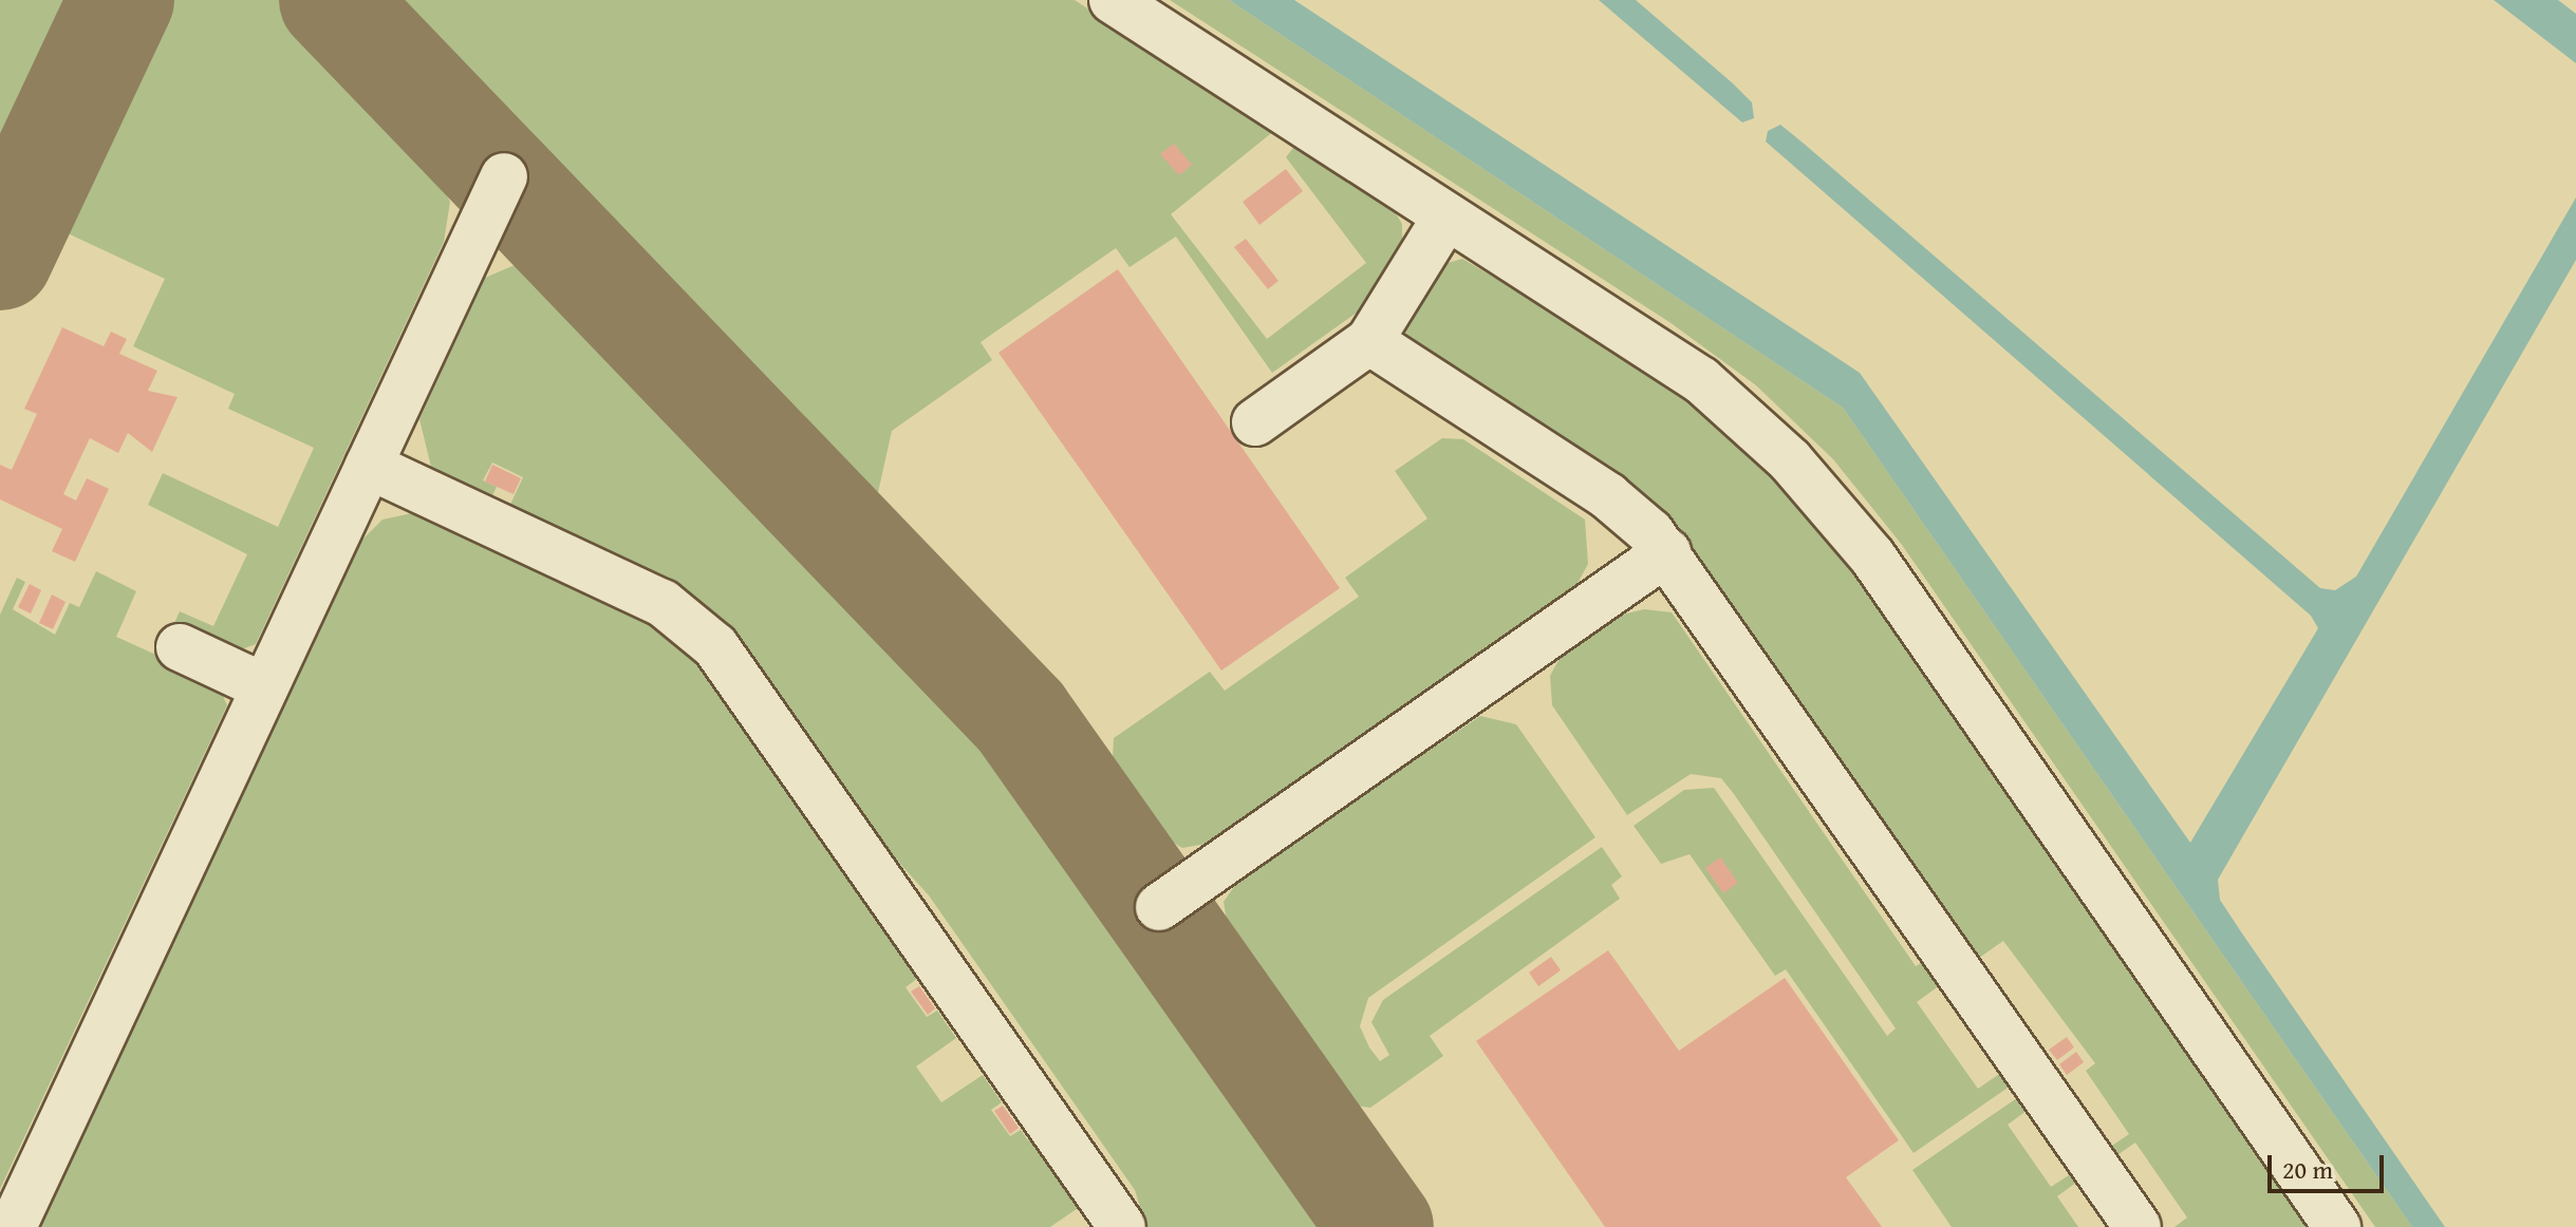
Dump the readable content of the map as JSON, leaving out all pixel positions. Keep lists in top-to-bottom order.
{
  "scale_bar": "20 m"
}
